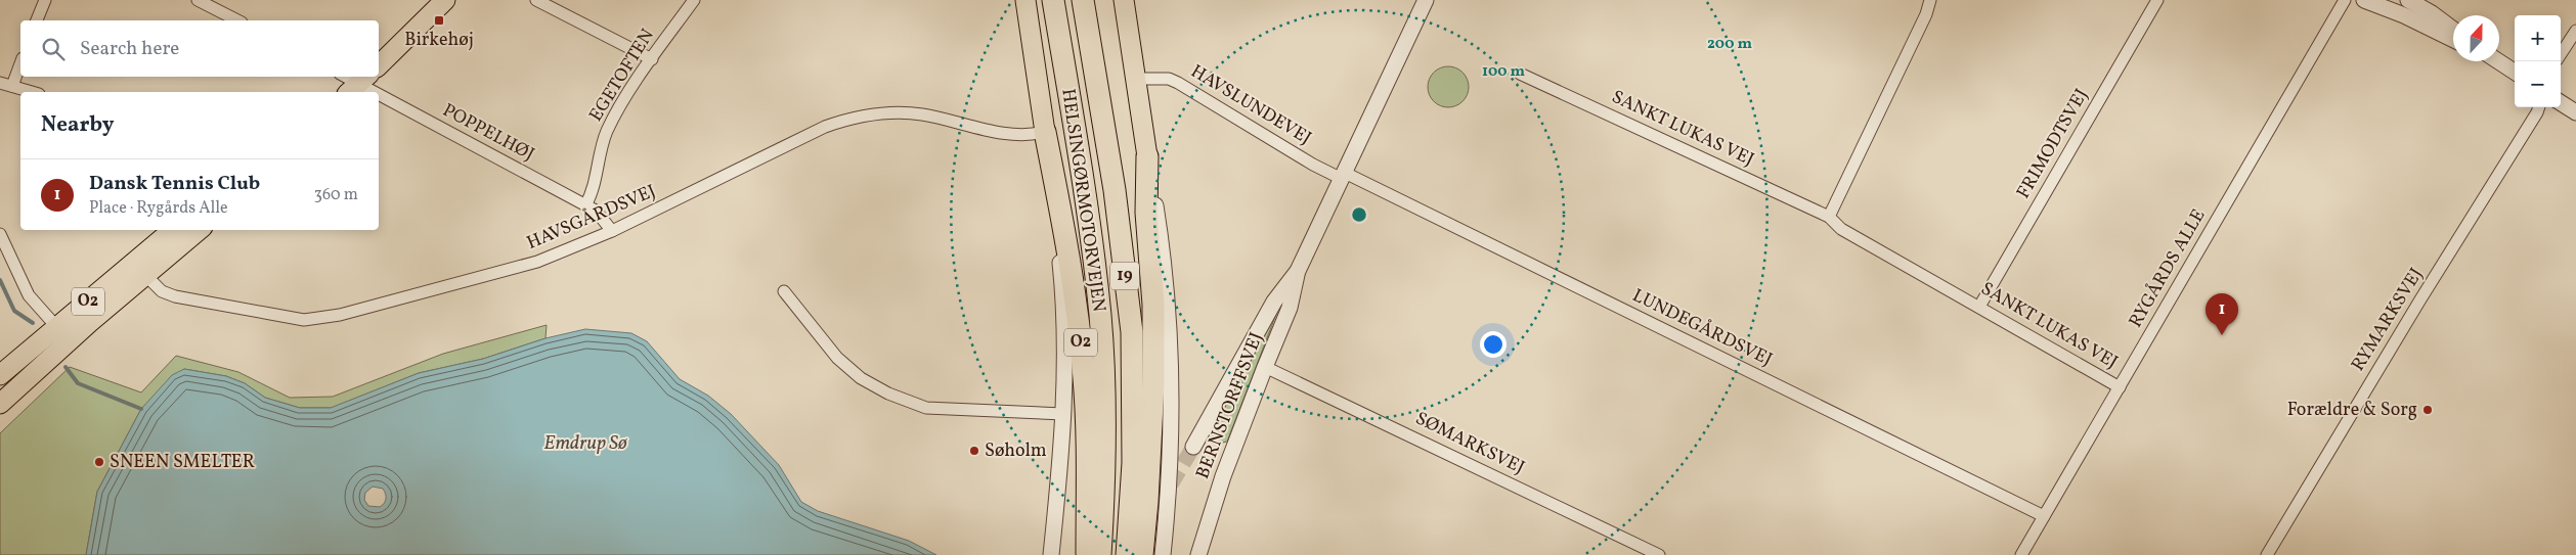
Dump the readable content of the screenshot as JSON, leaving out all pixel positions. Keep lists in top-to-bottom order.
{
  "streets": {
    "highway": ["HELSINGØRMOTORVEJEN", "19", "O2"],
    "street": [
      "EGETOFTEN",
      "HAVSLUNDEVEJ",
      "SANKT LUKAS VEJ",
      "POPPELHØJ",
      "FRIMODTSVEJ",
      "HAVSGÅRDSVEJ",
      "RYGÅRDS ALLE",
      "RYMARKSVEJ",
      "LUNDEGÅRDSVEJ",
      "BERNSTORFFSVEJ",
      "SØMARKSVEJ"
    ]
  },
  "crossings": [
    ["EGETOFTEN", "POPPELHØJ"],
    ["HAVSLUNDEVEJ", "LUNDEGÅRDSVEJ"],
    ["HAVSLUNDEVEJ", "BERNSTORFFSVEJ"],
    ["SANKT LUKAS VEJ", "FRIMODTSVEJ"],
    ["SANKT LUKAS VEJ", "RYGÅRDS ALLE"],
    ["POPPELHØJ", "HAVSGÅRDSVEJ"],
    ["HAVSGÅRDSVEJ", "O2"],
    ["RYGÅRDS ALLE", "LUNDEGÅRDSVEJ"],
    ["LUNDEGÅRDSVEJ", "BERNSTORFFSVEJ"],
    ["BERNSTORFFSVEJ", "SØMARKSVEJ"]
  ],
  "water": ["Emdrup Sø"],
  "places": {
    "transit": ["Birkehøj"],
    "other": ["Forældre & Sorg", "Søholm", "SNEEN SMELTER"]
  },
  "north": "top",
  "page": {
    "map_buttons": ["+", "−"],
    "search": "Search here",
    "heading": "Nearby",
    "list": [
      {
        "mark": "1",
        "name": "Dansk Tennis Club",
        "note": "Place · Rygårds Alle",
        "value": "360 m"
      }
    ],
    "pins": "1"
  },
  "rings": ["200 m", "100 m"]
}
